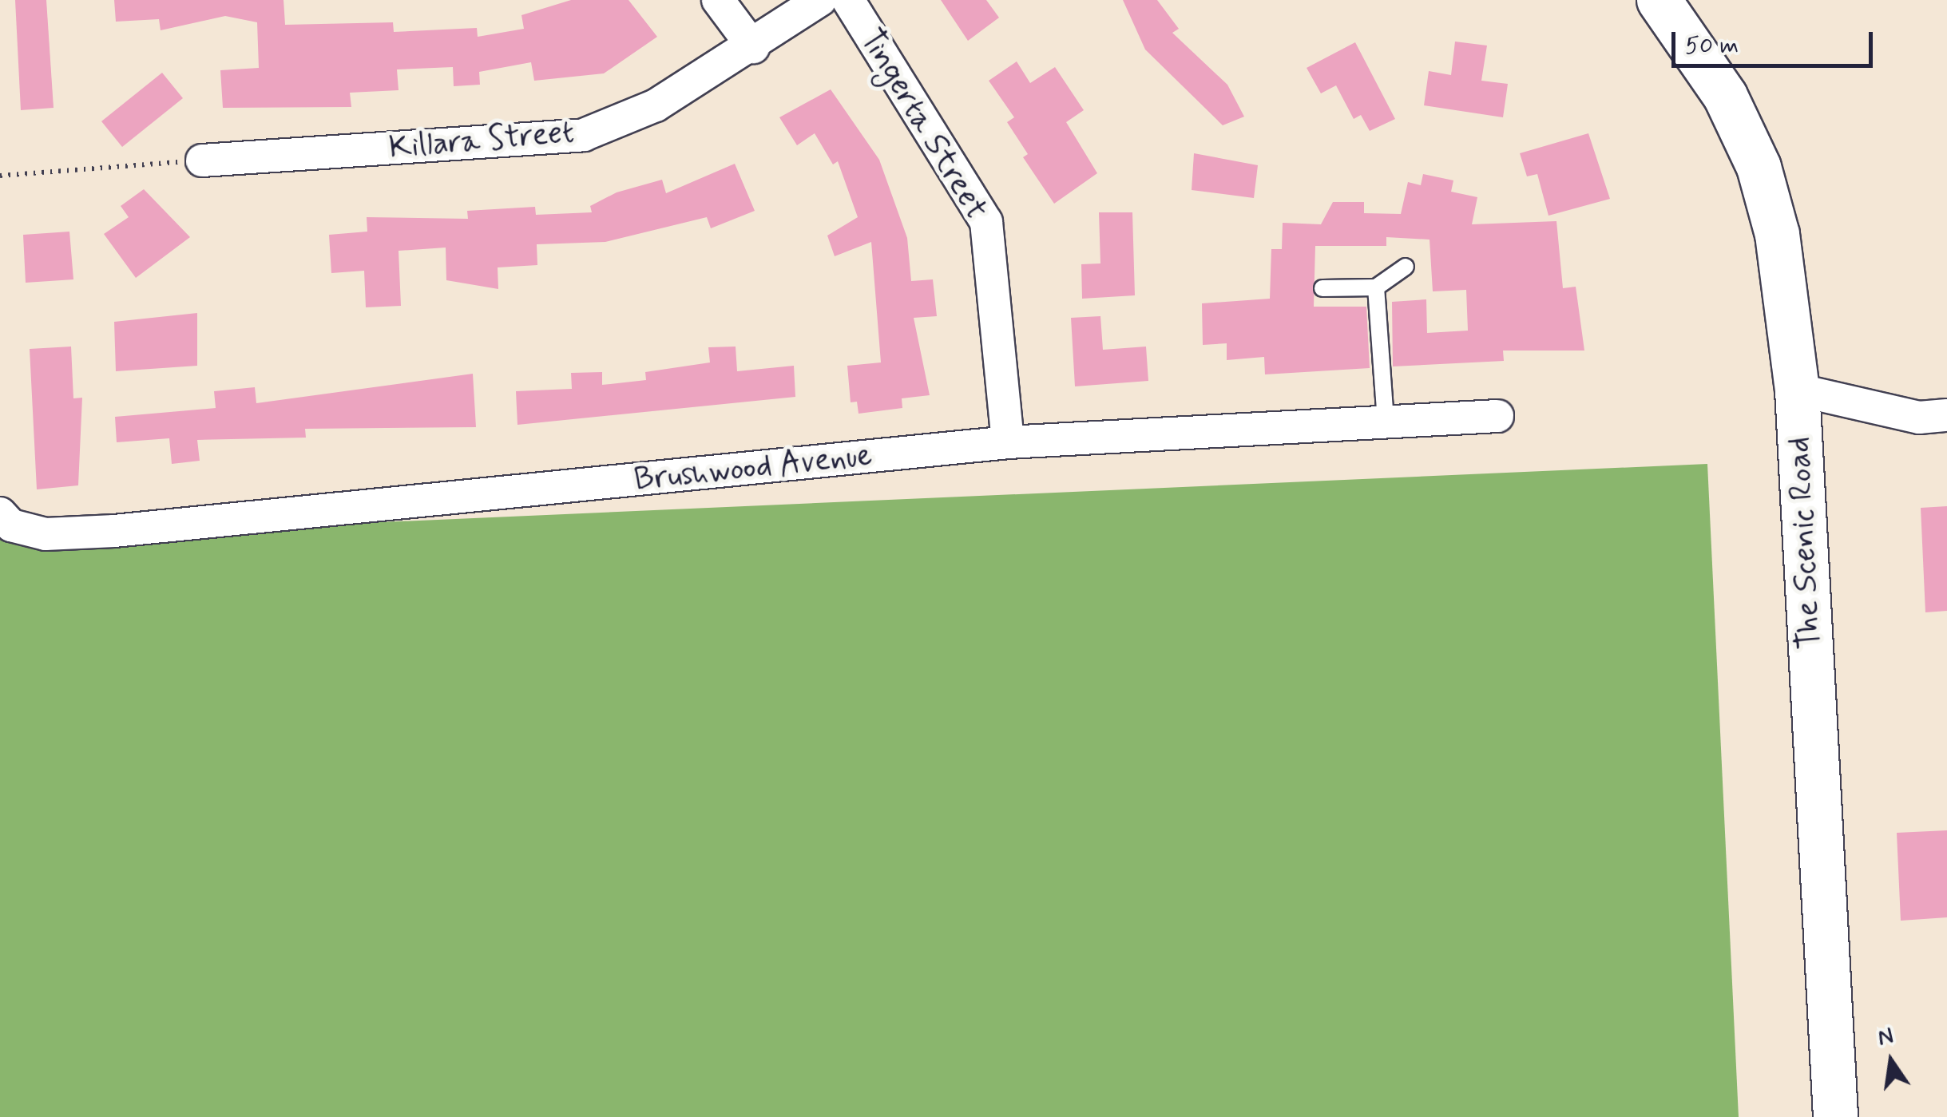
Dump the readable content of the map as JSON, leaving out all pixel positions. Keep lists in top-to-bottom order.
{
  "streets": {
    "main road": ["The Scenic Road"],
    "street": ["Tingerta Street", "Killara Street", "Brushwood Avenue"]
  },
  "crossings": [
    ["Tingerta Street", "Brushwood Avenue"]
  ],
  "scale_bar": "50 m",
  "north": "top"
}
